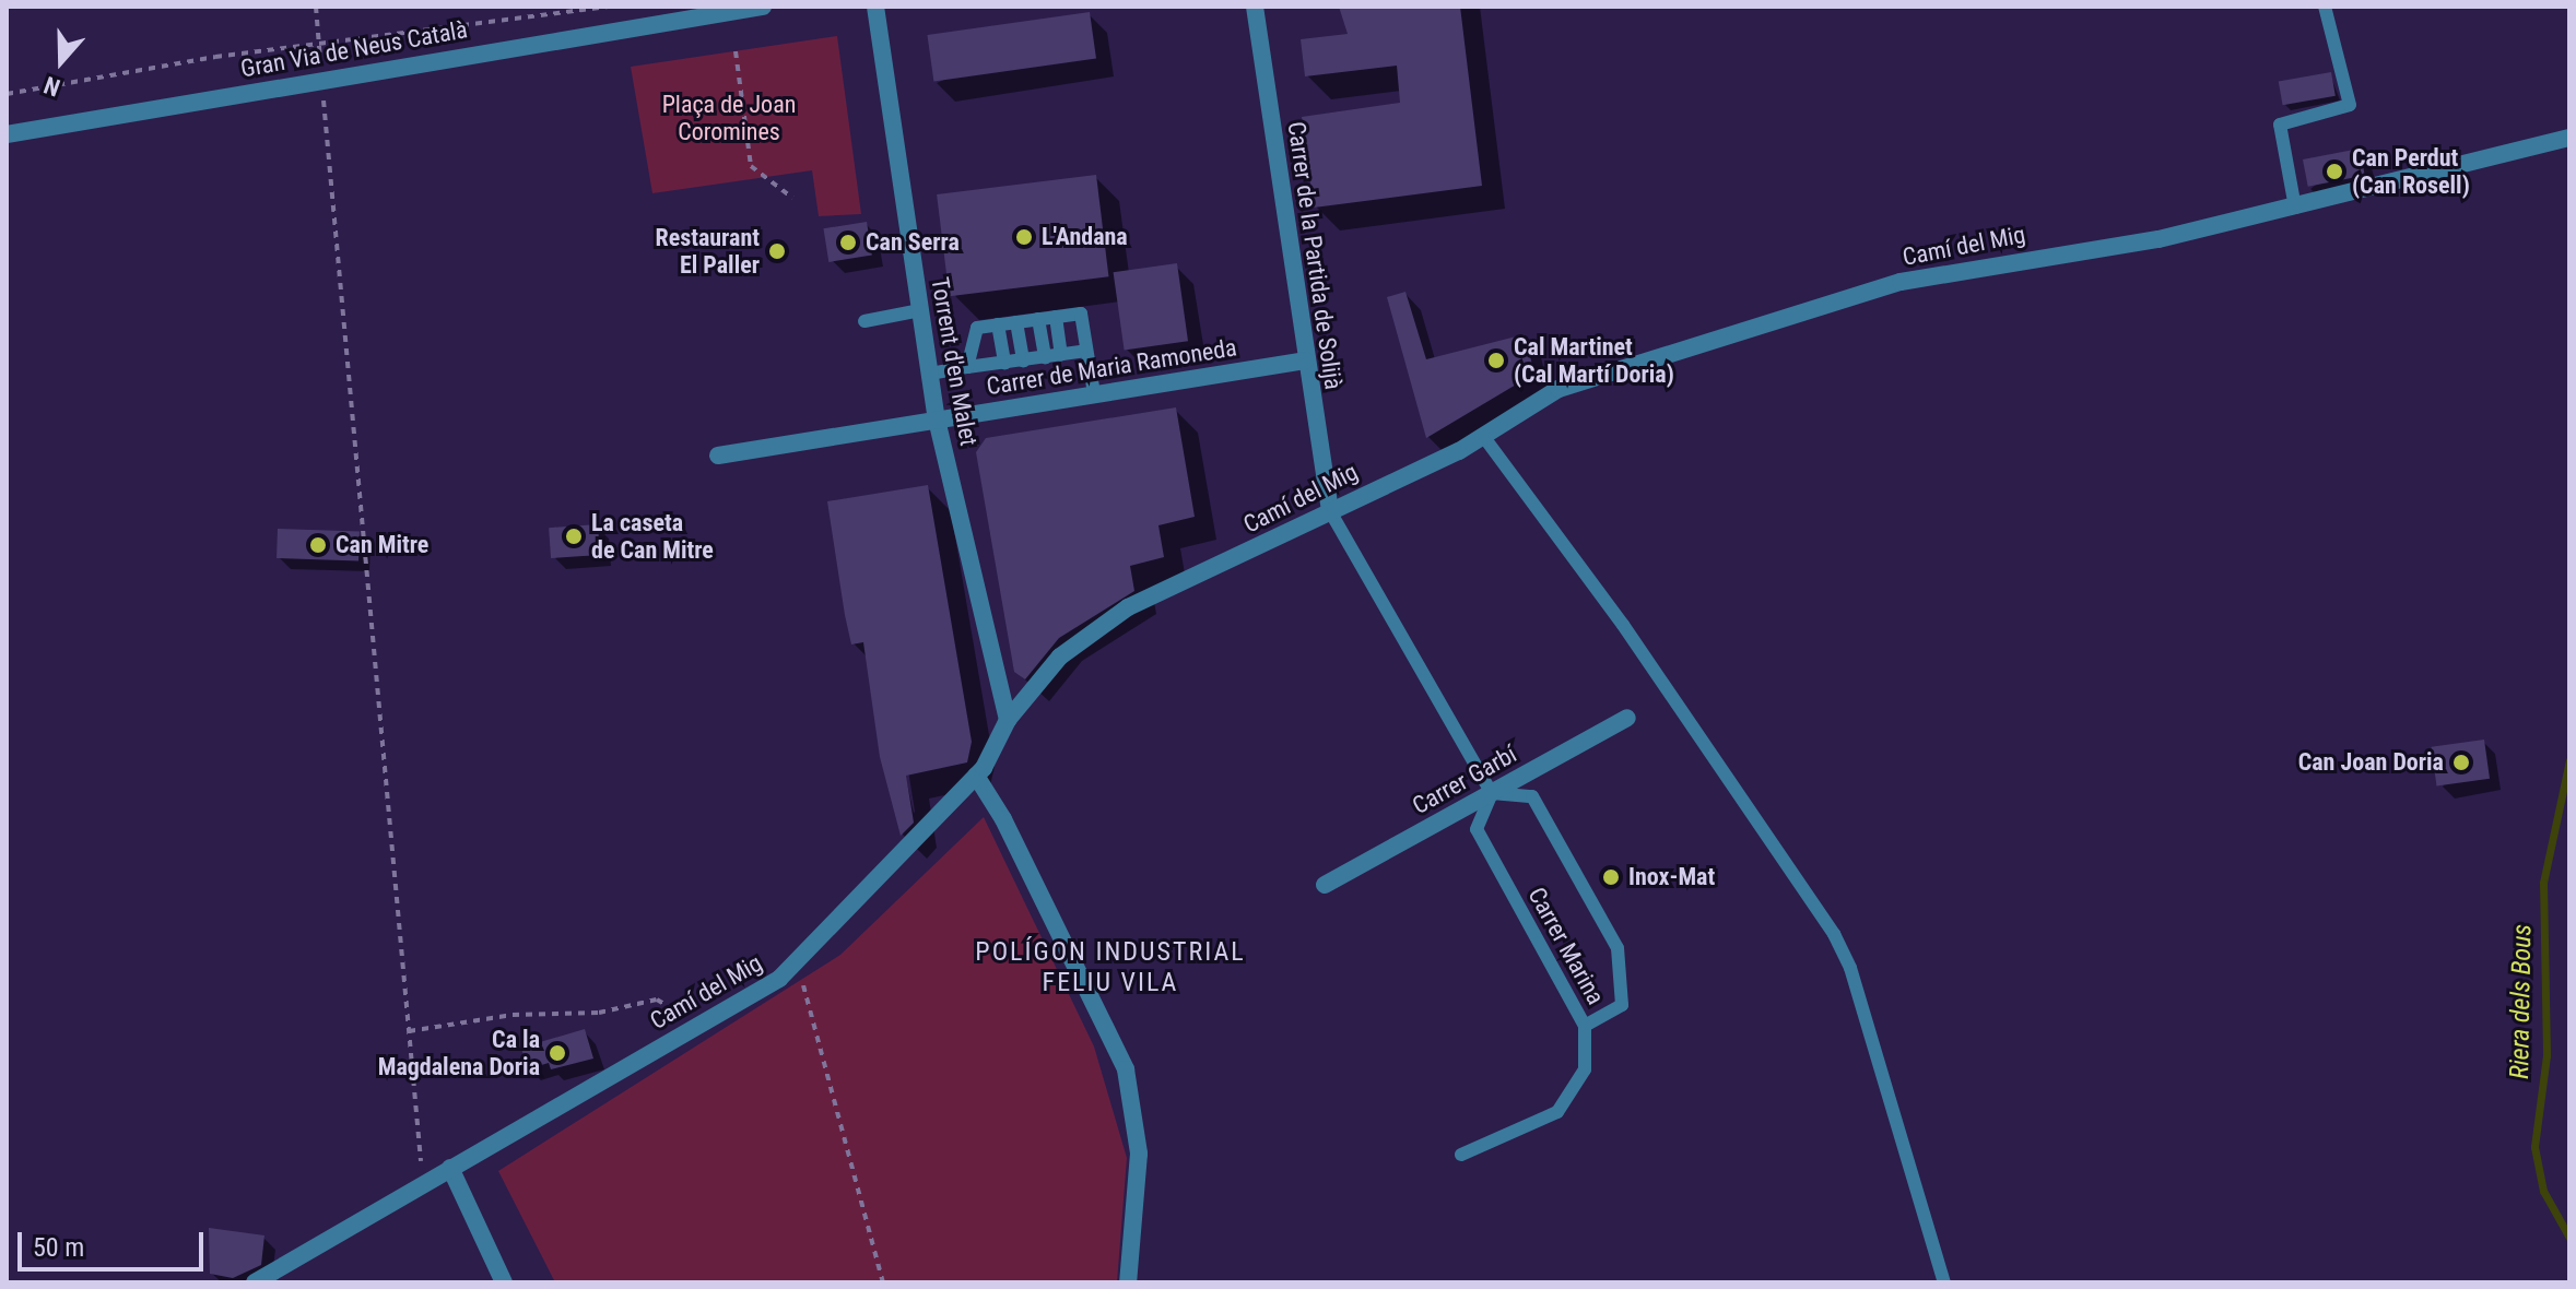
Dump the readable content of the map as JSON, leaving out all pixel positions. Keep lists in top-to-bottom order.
{
  "streets": {
    "street": [
      "Gran Via de Neus Català",
      "Camí del Mig",
      "Carrer de la Partida de Solijà",
      "Torrent d'en Malet",
      "Carrer de Maria Ramoneda",
      "Carrer Garbí"
    ],
    "lane": ["Carrer Marina"]
  },
  "crossings": [
    ["Camí del Mig", "Carrer de la Partida de Solijà"],
    ["Camí del Mig", "Torrent d'en Malet"],
    ["Carrer de la Partida de Solijà", "Carrer de Maria Ramoneda"],
    ["Torrent d'en Malet", "Carrer de Maria Ramoneda"],
    ["Carrer Garbí", "Carrer Marina"]
  ],
  "districts": ["POLÍGON INDUSTRIAL FELIU VILA"],
  "water": ["Riera dels Bous"],
  "parks": ["Plaça de Joan Coromines"],
  "places": [
    "Can Perdut (Can Rosell)",
    "L'Andana",
    "Can Serra",
    "Restaurant El Paller",
    "Cal Martinet (Cal Martí Doria)",
    "La caseta de Can Mitre",
    "Can Mitre",
    "Can Joan Doria",
    "Inox-Mat",
    "Ca la Magdalena Doria"
  ],
  "scale_bar": "50 m",
  "north": "bottom"
}
